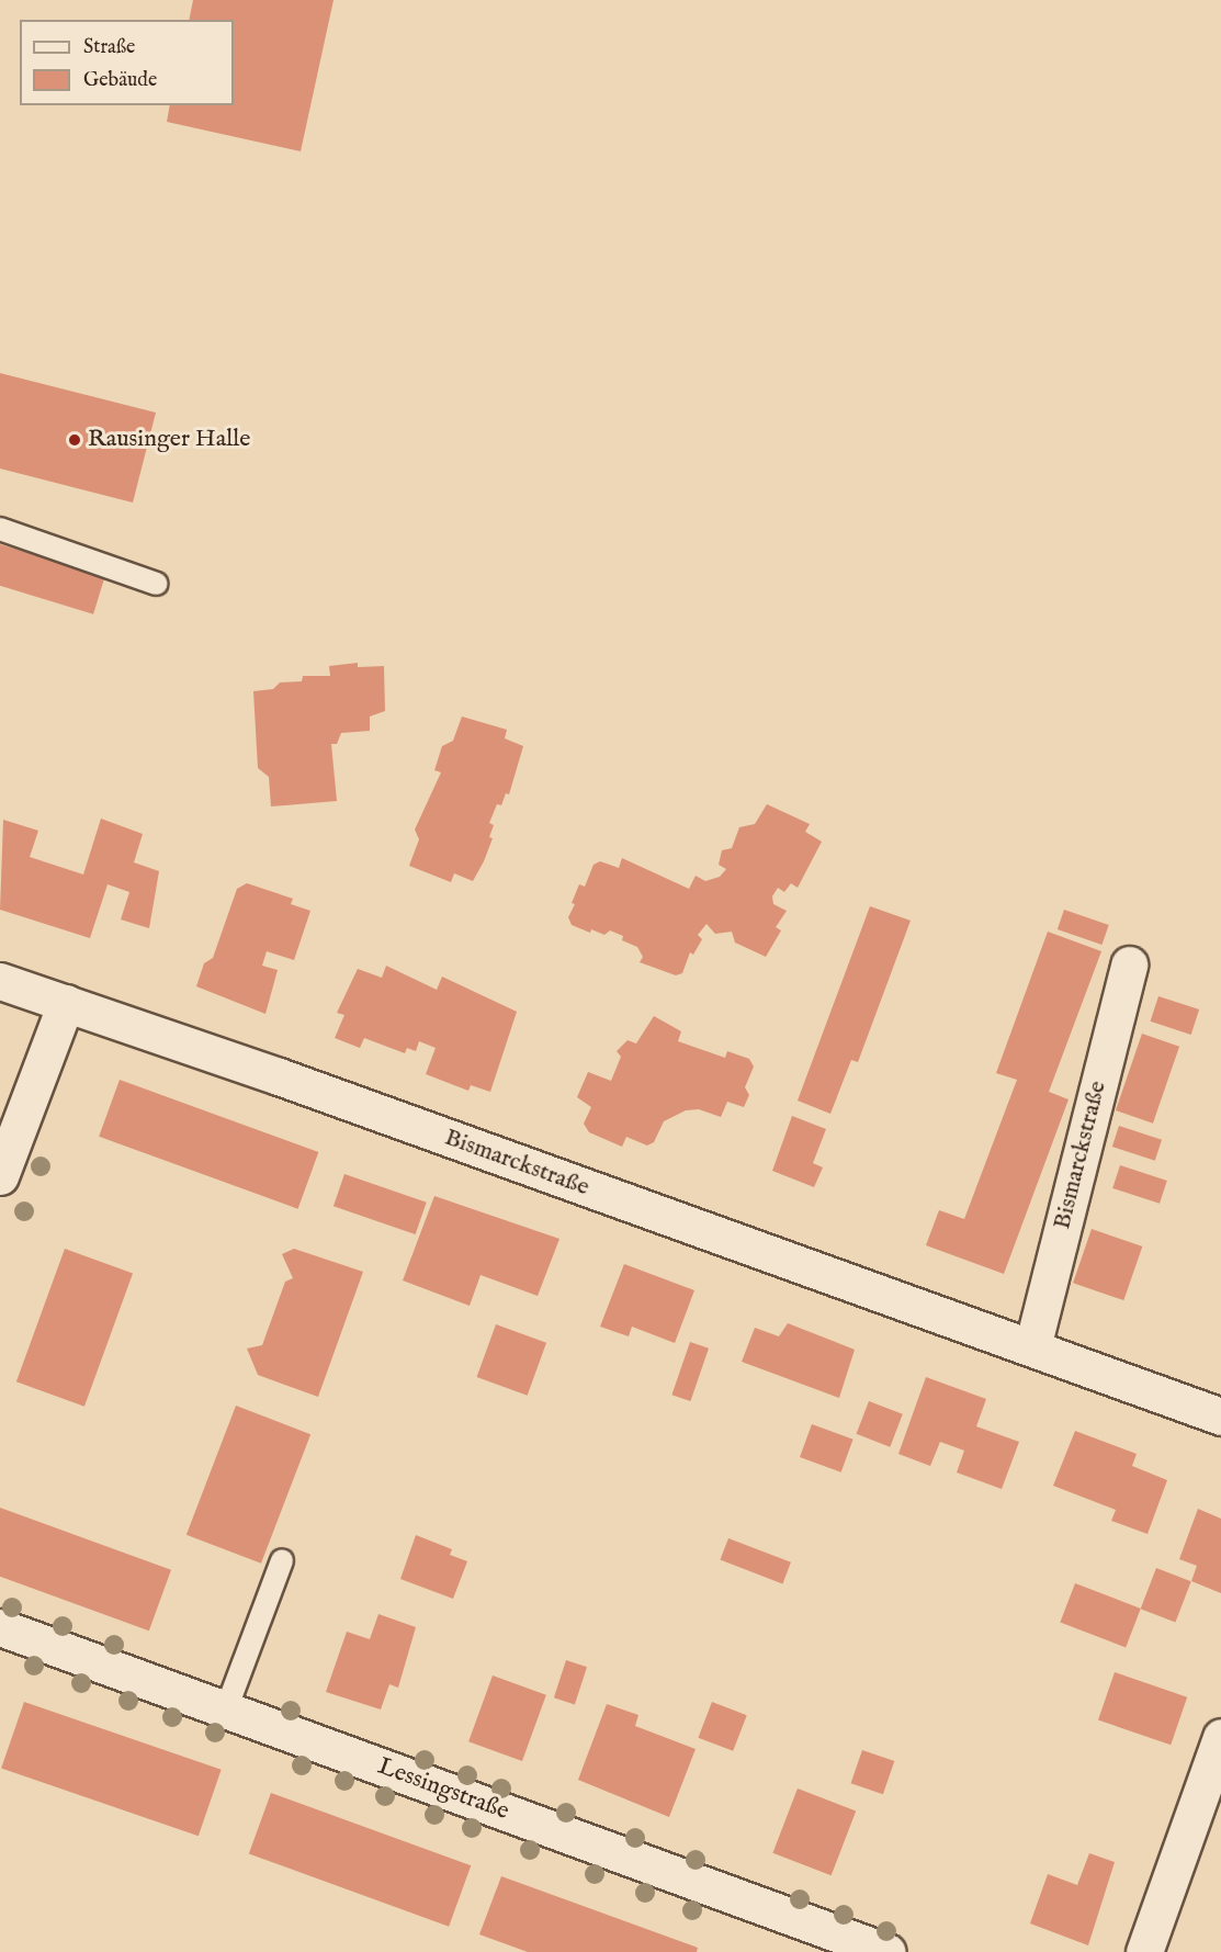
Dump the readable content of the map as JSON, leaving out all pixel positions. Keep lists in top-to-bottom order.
{
  "streets": {
    "street": ["Bismarckstraße", "Lessingstraße"]
  },
  "places": ["Rausinger Halle"],
  "legend": ["Straße", "Gebäude"]
}
